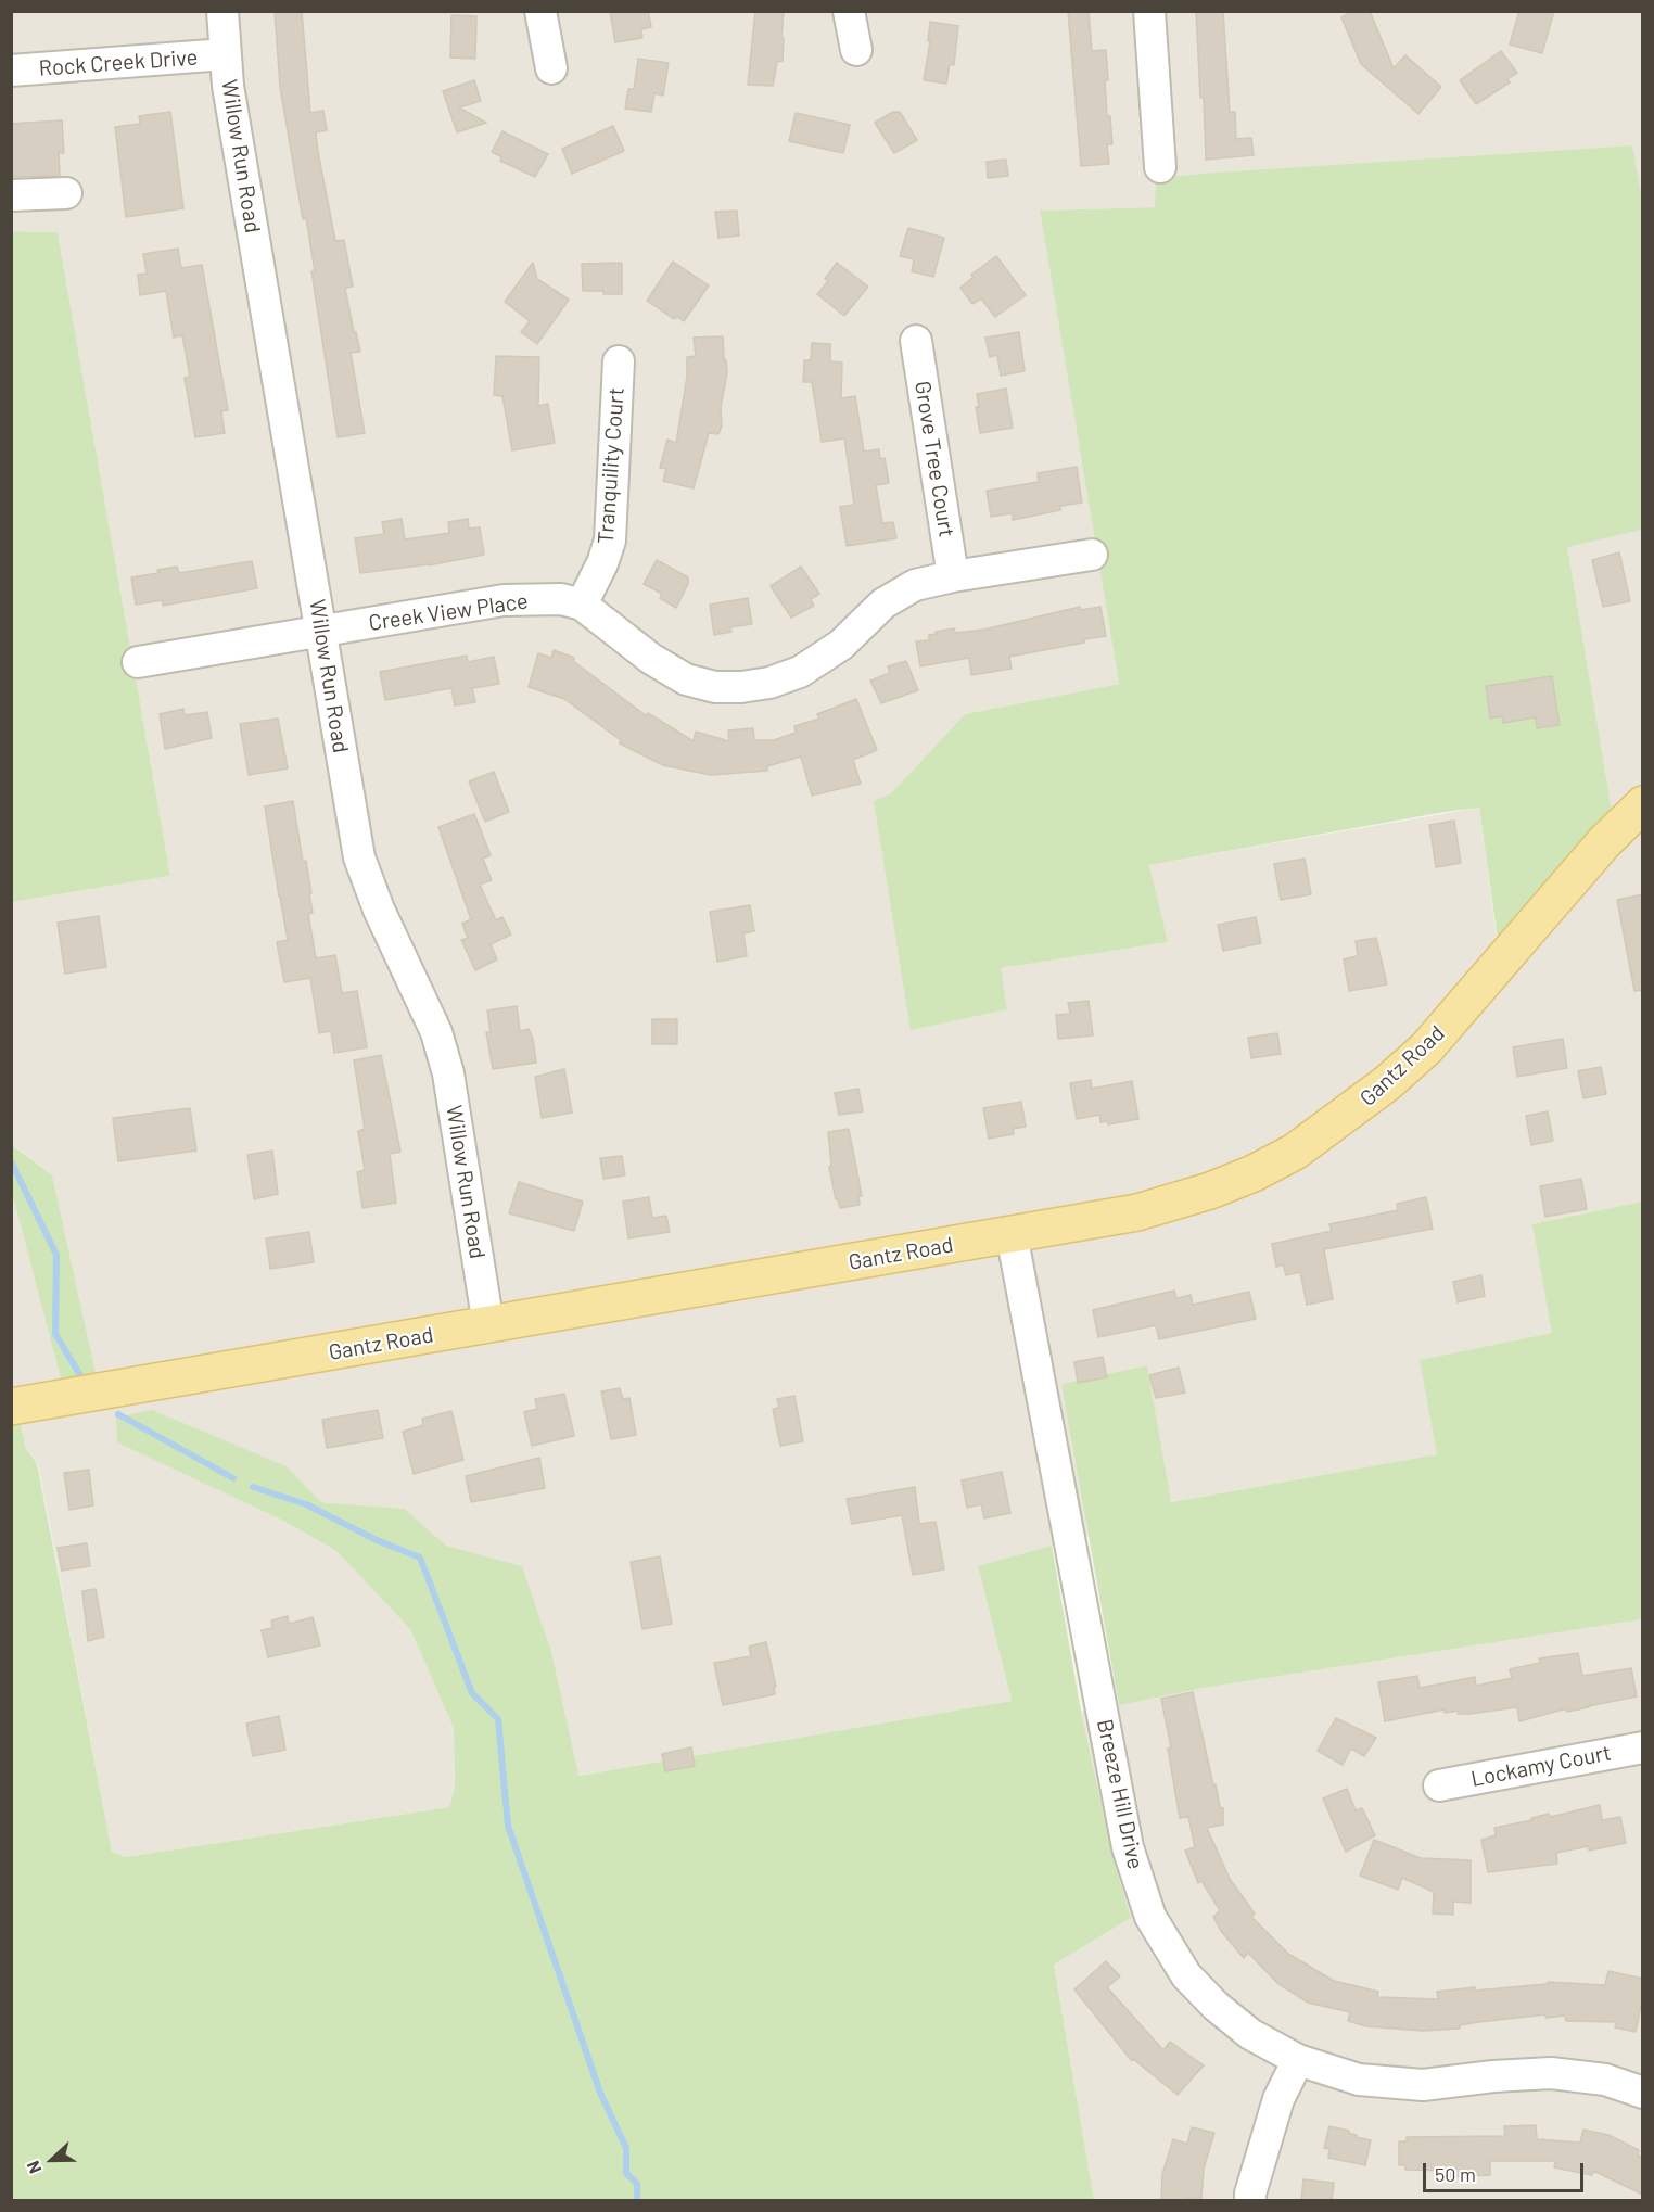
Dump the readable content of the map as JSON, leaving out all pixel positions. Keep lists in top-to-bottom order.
{
  "streets": {
    "main road": ["Gantz Road"],
    "street": [
      "Rock Creek Drive",
      "Willow Run Road",
      "Grove Tree Court",
      "Tranquility Court",
      "Creek View Place",
      "Lockamy Court",
      "Breeze Hill Drive"
    ]
  },
  "crossings": [
    ["Rock Creek Drive", "Willow Run Road"],
    ["Willow Run Road", "Creek View Place"],
    ["Willow Run Road", "Gantz Road"],
    ["Tranquility Court", "Creek View Place"],
    ["Gantz Road", "Breeze Hill Drive"]
  ],
  "scale_bar": "50 m",
  "north": "left"
}
